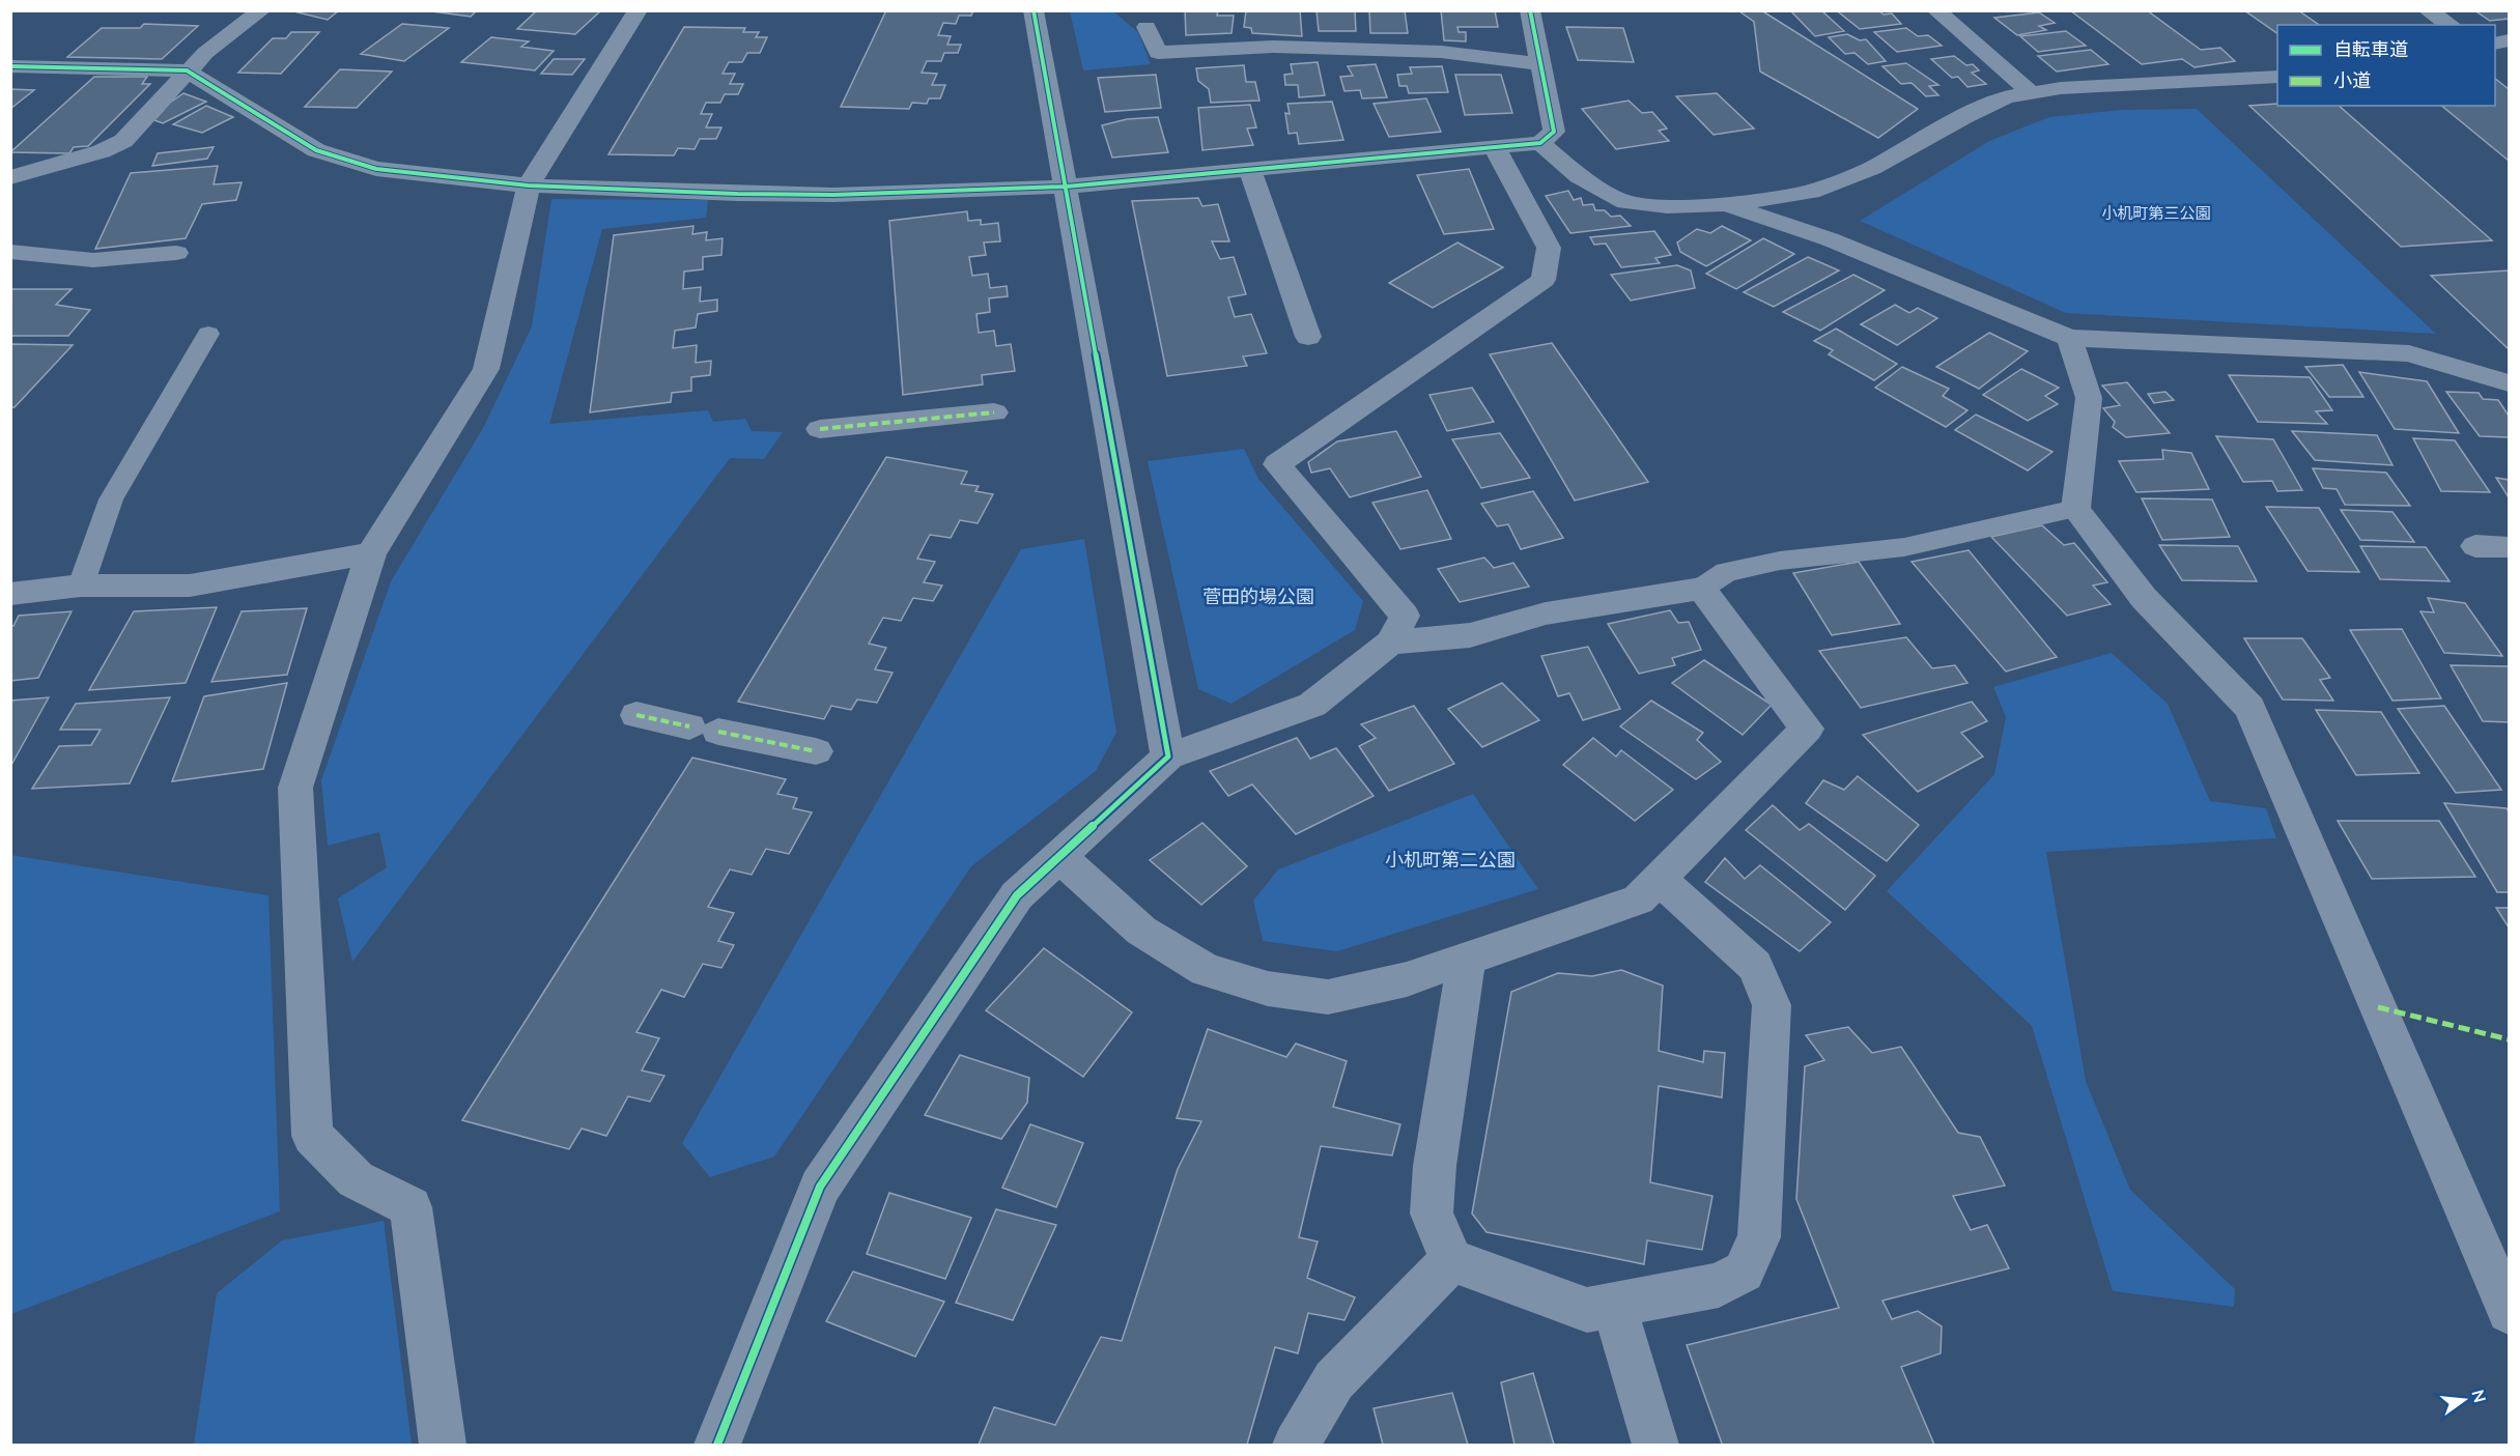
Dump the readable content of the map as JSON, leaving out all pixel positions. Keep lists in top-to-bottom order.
{
  "parks": ["小机町第三公園", "菅田的場公園", "小机町第二公園"],
  "legend": ["自転車道", "小道"],
  "north": "right"
}
